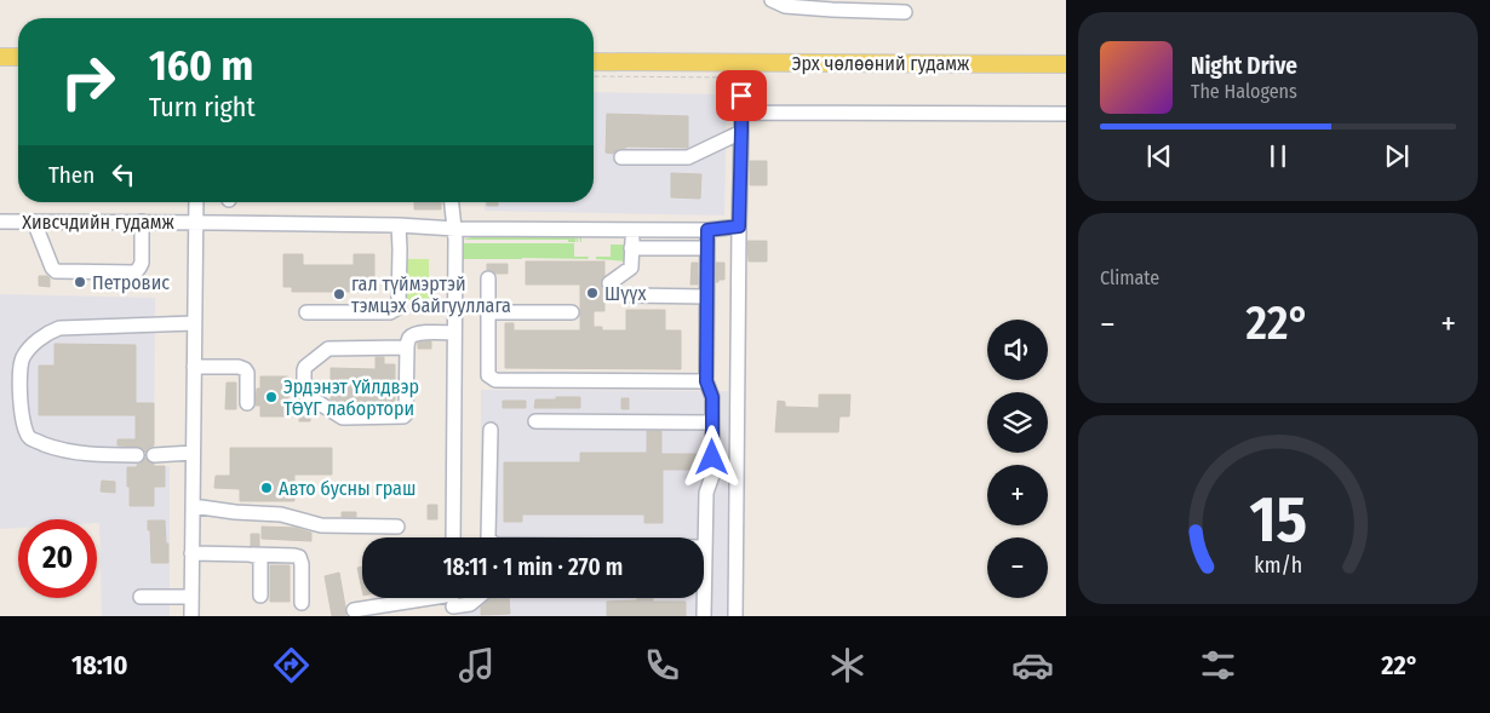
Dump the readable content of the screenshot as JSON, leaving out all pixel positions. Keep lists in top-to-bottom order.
{
  "streets": {
    "main road": ["Эрх чөлөөний гудамж"],
    "street": ["Хивсчдийн гудамж"]
  },
  "places": [
    "Петровис",
    "Шүүх",
    "гал түймэртэй тэмцэх байгууллага",
    "Эрдэнэт Үйлдвэр ТӨҮГ лабортори",
    "Авто бусны граш"
  ],
  "page": {
    "turn": ["160 m", "Turn right"],
    "song": ["Night Drive", "The Halogens"],
    "then": "Then",
    "tile": "Climate",
    "heat": ["−", "22°", "+"],
    "map_buttons": ["+", "−"],
    "limit": "20",
    "trip": "18:11 · 1 min · 270 m",
    "tabs": ["18:10", "22°"],
    "gauge": ["15", "km/h"]
  }
}
